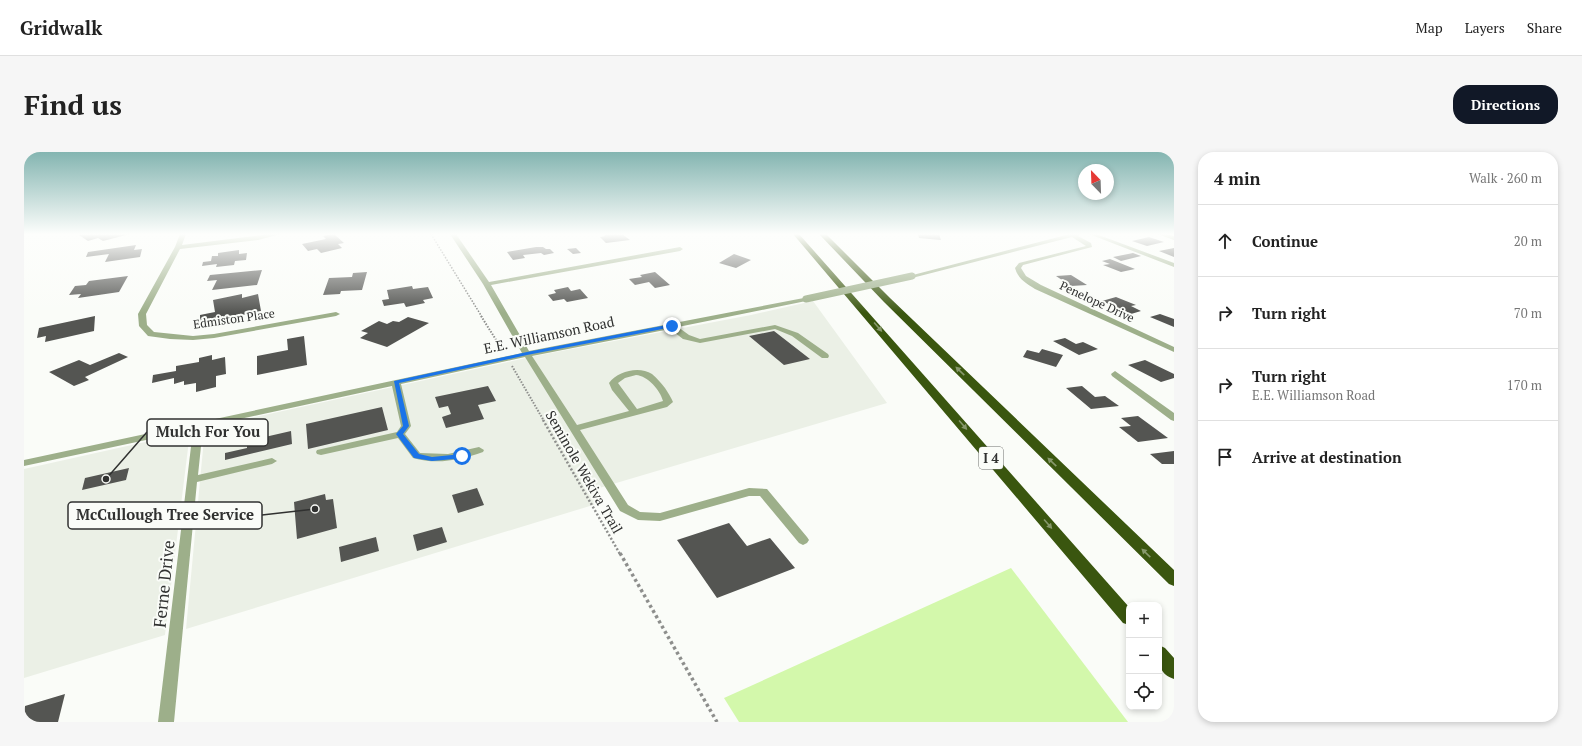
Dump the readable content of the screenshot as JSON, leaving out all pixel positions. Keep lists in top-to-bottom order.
{
  "streets": {
    "highway": ["I 4"],
    "street": [
      "Penelope Drive",
      "Edmiston Place",
      "E.E. Williamson Road",
      "Ferne Drive"
    ],
    "path": ["Seminole Wekiva Trail"]
  },
  "crossings": [
    ["E.E. Williamson Road", "Seminole Wekiva Trail"],
    ["E.E. Williamson Road", "Ferne Drive"]
  ],
  "places": ["Mulch For You", "McCullough Tree Service"],
  "north": "top left",
  "page": {
    "header": "Gridwalk",
    "nav": ["Map", "Layers", "Share"],
    "buttons": "Directions",
    "title": "Find us",
    "heading": ["4 min", "Walk · 260 m"],
    "list": [
      ["Continue", "20 m"],
      ["Turn right", "70 m"],
      ["Turn right", "E.E. Williamson Road", "170 m"],
      "Arrive at destination"
    ],
    "map_buttons": ["+", "−"]
  }
}
